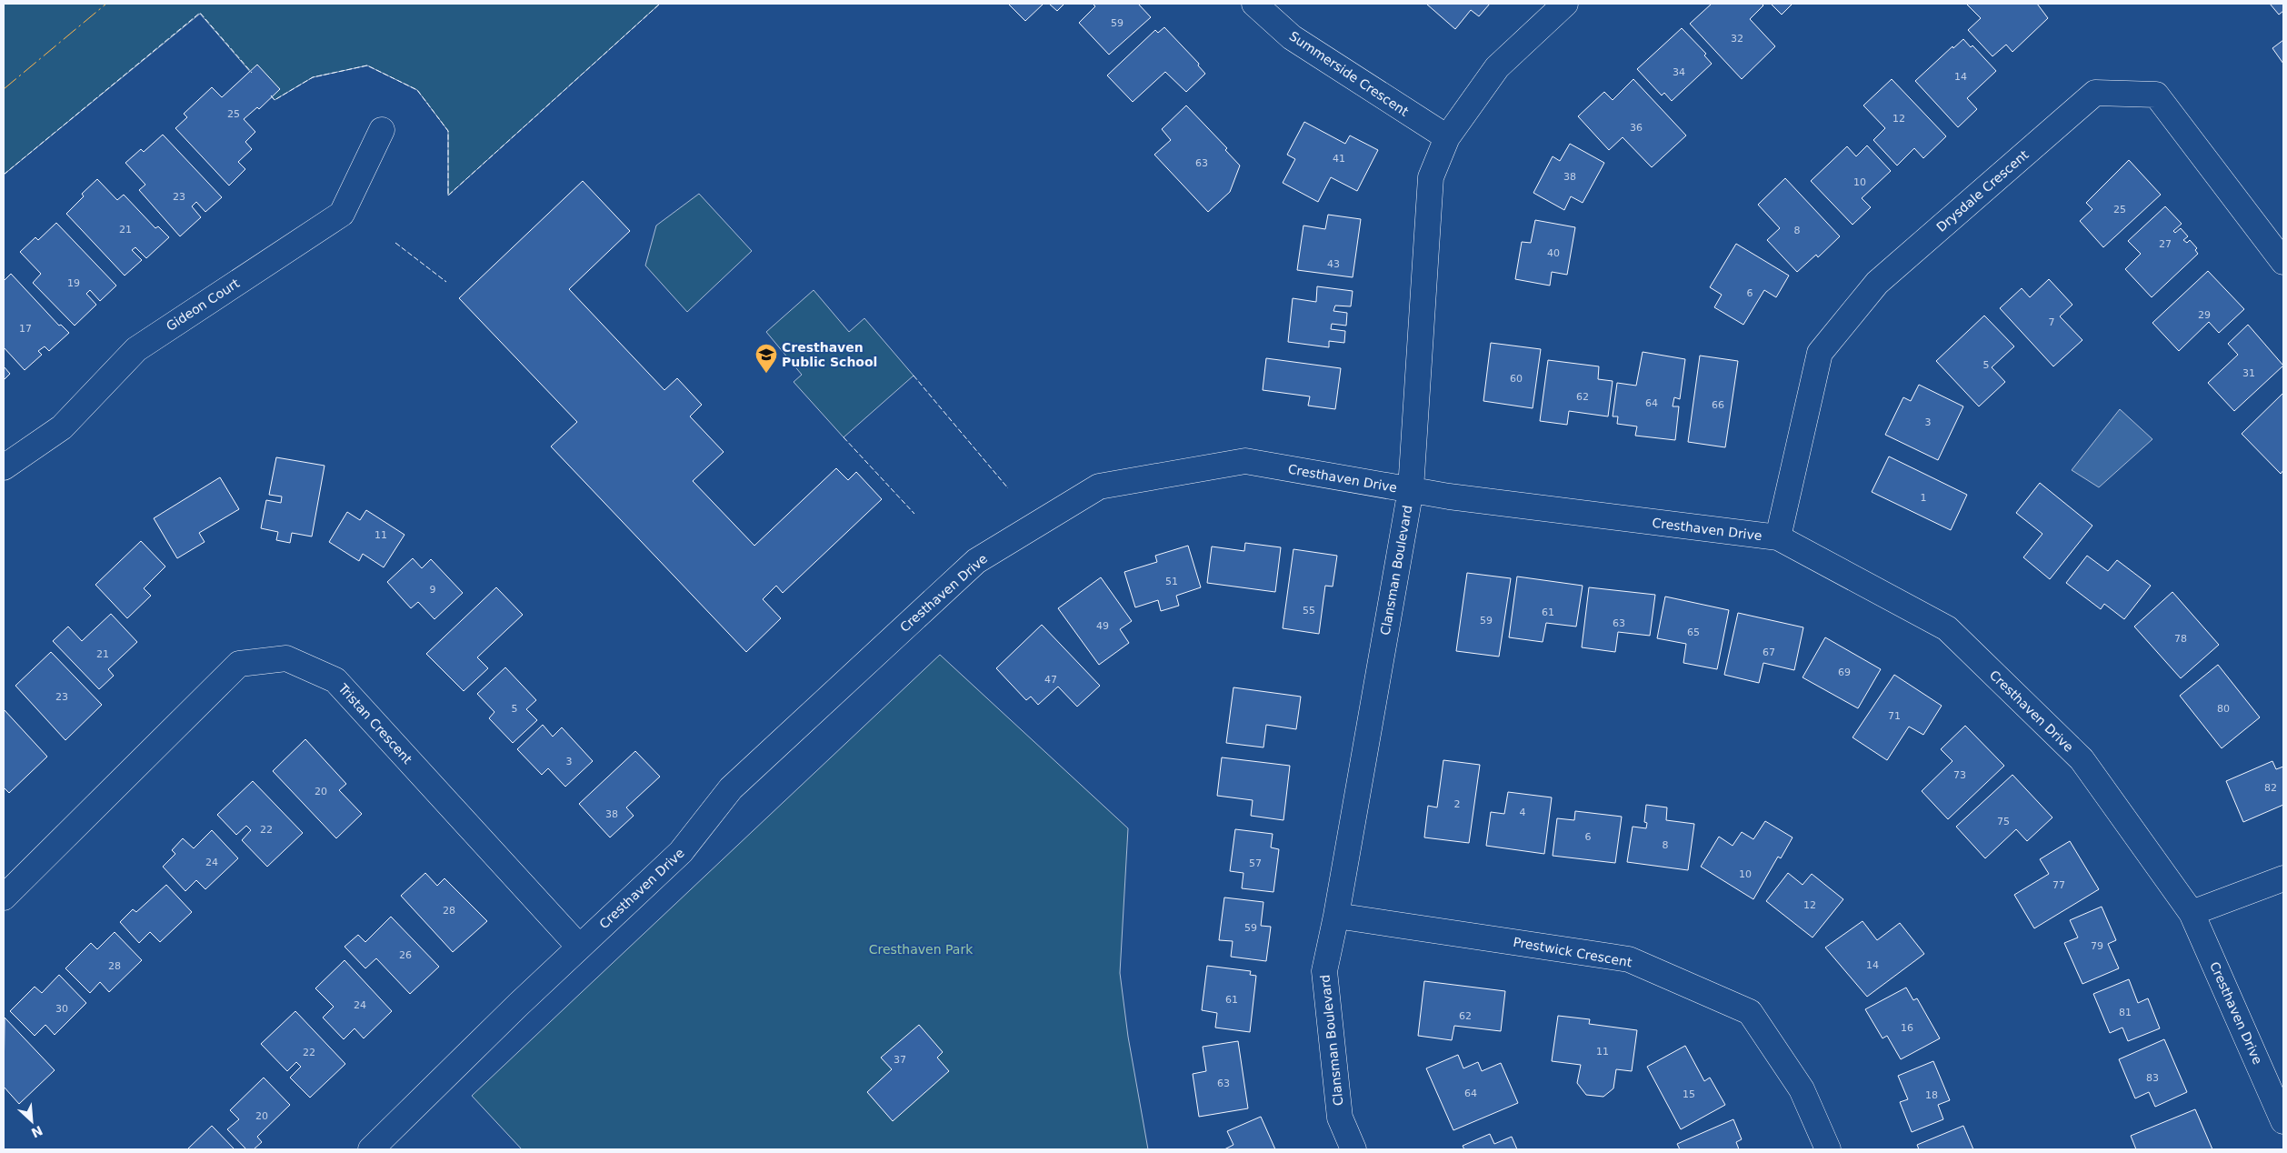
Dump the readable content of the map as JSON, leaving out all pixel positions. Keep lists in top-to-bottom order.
{
  "streets": {
    "street": [
      "Summerside Crescent",
      "Drysdale Crescent",
      "Gideon Court",
      "Cresthaven Drive",
      "Clansman Boulevard",
      "Tristan Crescent",
      "Prestwick Crescent"
    ]
  },
  "crossings": [
    ["Summerside Crescent", "Clansman Boulevard"],
    ["Drysdale Crescent", "Cresthaven Drive"],
    ["Cresthaven Drive", "Clansman Boulevard"],
    ["Cresthaven Drive", "Tristan Crescent"],
    ["Clansman Boulevard", "Prestwick Crescent"]
  ],
  "parks": ["Cresthaven Park"],
  "places": {
    "school or university": ["Cresthaven Public School"]
  },
  "house_numbers": [
    "59",
    "32",
    "34",
    "14",
    "25",
    "12",
    "36",
    "41",
    "63",
    "38",
    "10",
    "23",
    "25",
    "21",
    "8",
    "27",
    "40",
    "43",
    "19",
    "6",
    "29",
    "7",
    "17",
    "5",
    "31",
    "60",
    "62",
    "64",
    "66",
    "3",
    "1",
    "11",
    "51",
    "9",
    "55",
    "61",
    "59",
    "63",
    "49",
    "65",
    "78",
    "67",
    "21",
    "69",
    "47",
    "23",
    "5",
    "80",
    "71",
    "3",
    "73",
    "82",
    "20",
    "2",
    "4",
    "38",
    "75",
    "22",
    "6",
    "8",
    "24",
    "57",
    "10",
    "77",
    "12",
    "28",
    "59",
    "79",
    "26",
    "14",
    "28",
    "61",
    "24",
    "30",
    "81",
    "62",
    "16",
    "11",
    "22",
    "37",
    "83",
    "63",
    "64",
    "15",
    "18",
    "20"
  ],
  "north": "bottom right"
}
